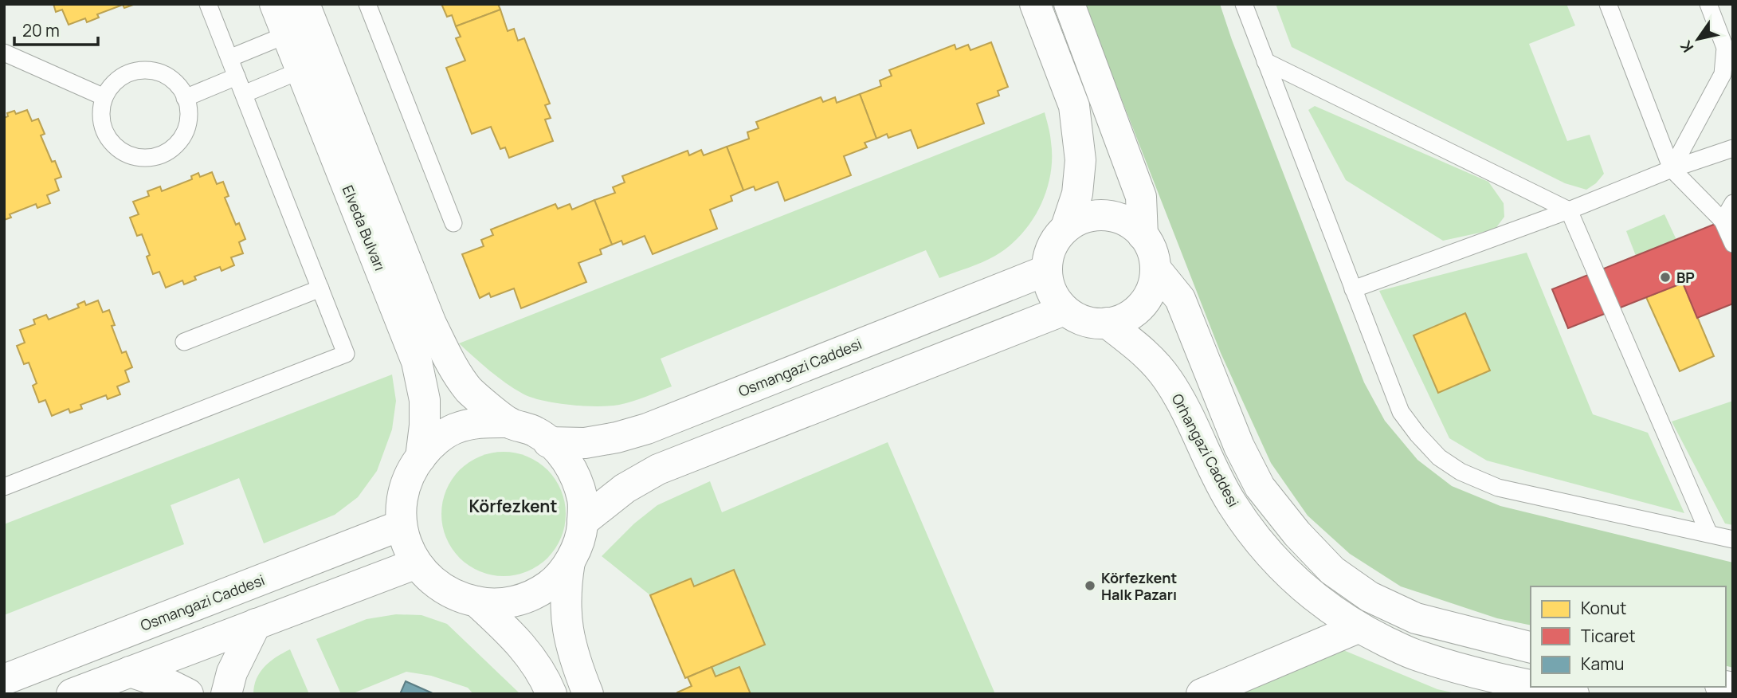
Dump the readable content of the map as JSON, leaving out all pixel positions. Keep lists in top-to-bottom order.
{
  "streets": {
    "street": ["Elveda Bulvarı", "Osmangazi Caddesi", "Orhangazi Caddesi"]
  },
  "crossings": [
    ["Elveda Bulvarı", "Osmangazi Caddesi"],
    ["Osmangazi Caddesi", "Orhangazi Caddesi"]
  ],
  "districts": ["Körfezkent"],
  "places": ["BP", "Körfezkent Halk Pazarı"],
  "legend": ["Konut", "Ticaret", "Kamu"],
  "scale_bar": "20 m",
  "north": "bottom left"
}
